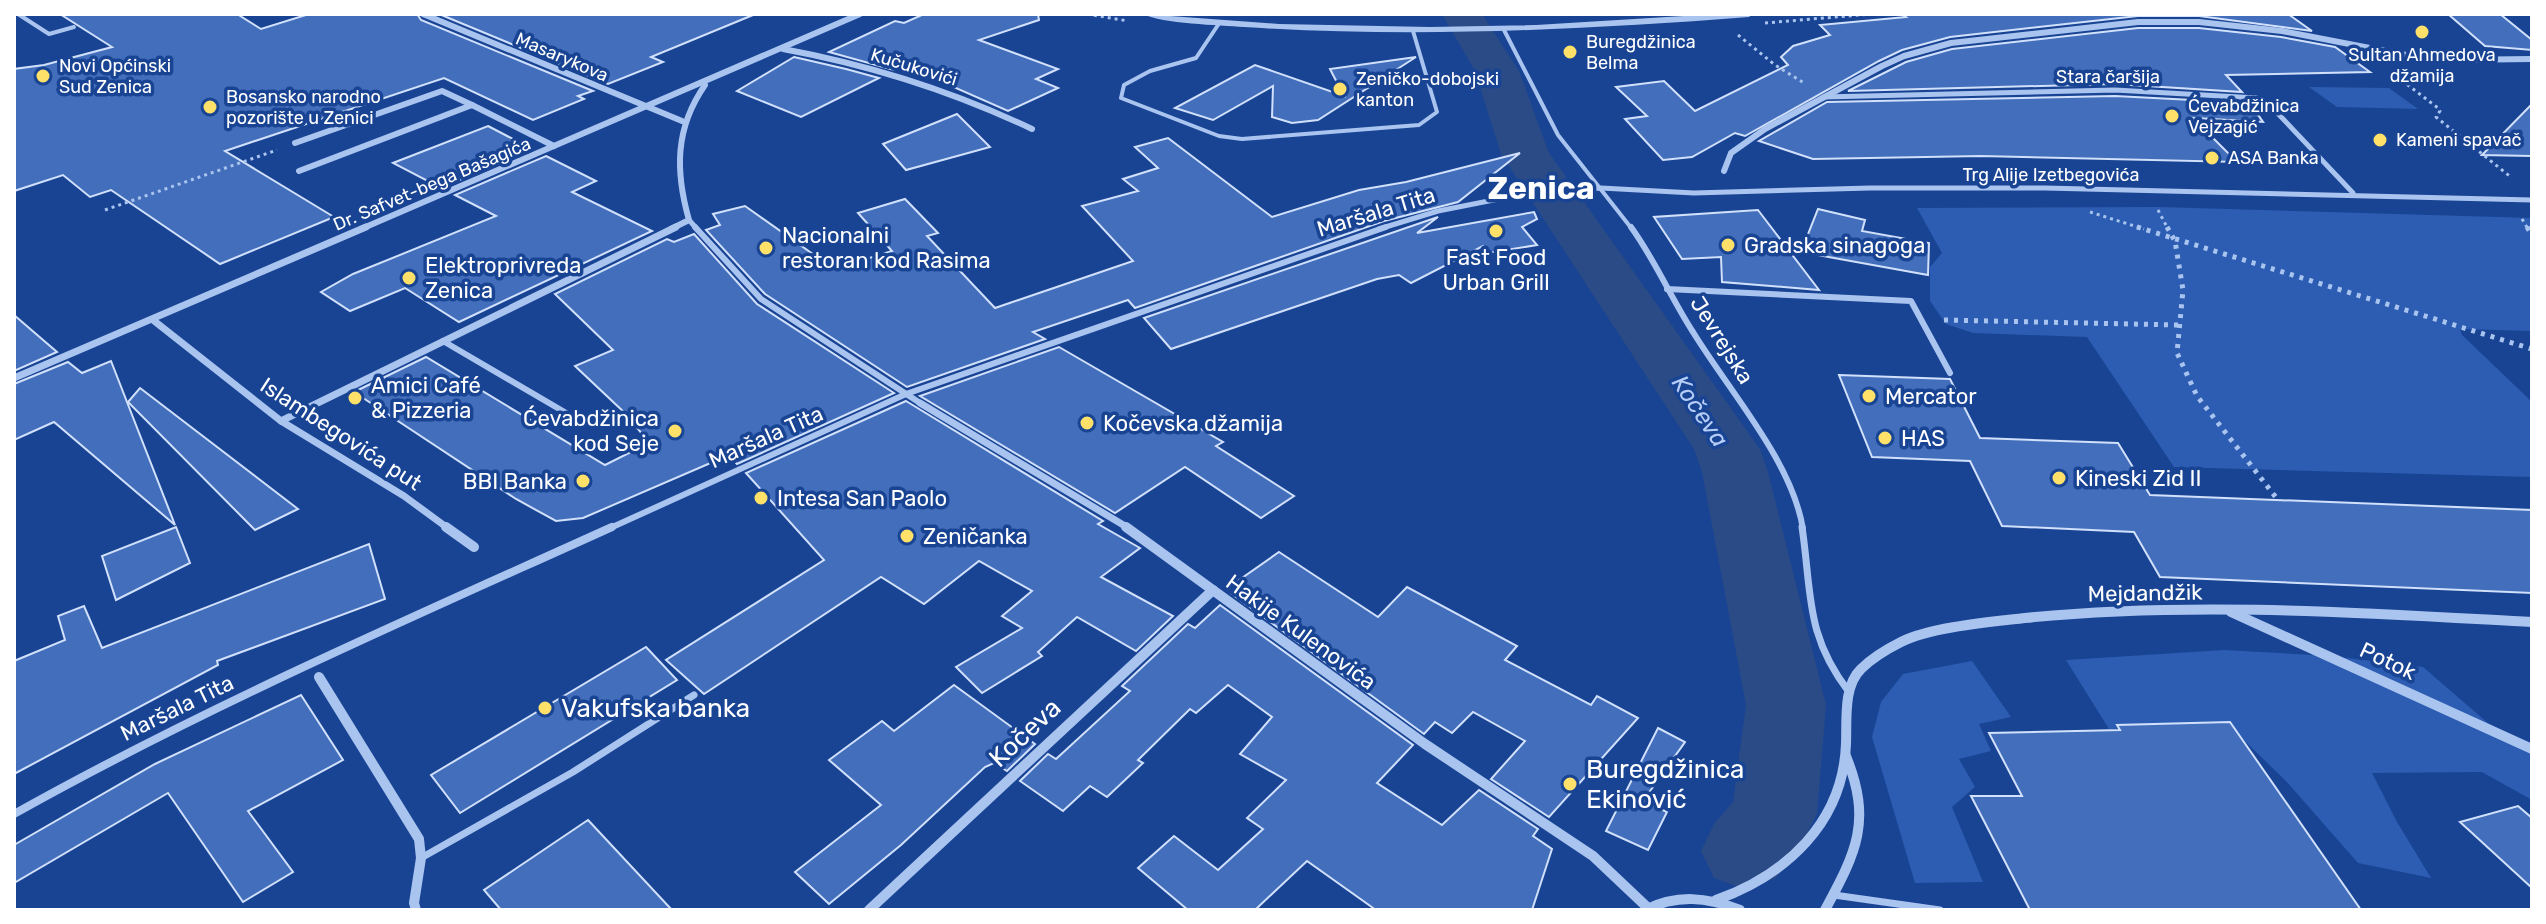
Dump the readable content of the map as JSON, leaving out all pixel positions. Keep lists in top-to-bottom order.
{
  "streets": {
    "street": [
      "Masarykova",
      "Kučukovići",
      "Stara čaršija",
      "Trg Alije Izetbegovića",
      "Dr. Safvet-bega Bašagića",
      "Maršala Tita",
      "Islambegovića put",
      "Mejdandžik",
      "Hakije Kulenovića",
      "Potok",
      "Kočeva"
    ],
    "lane": ["Jevrejska"]
  },
  "crossings": [
    ["Masarykova", "Dr. Safvet-bega Bašagića"],
    ["Kučukovići", "Dr. Safvet-bega Bašagića"],
    ["Stara čaršija", "Trg Alije Izetbegovića"],
    ["Trg Alije Izetbegovića", "Maršala Tita"],
    ["Trg Alije Izetbegovića", "Jevrejska"],
    ["Dr. Safvet-bega Bašagića", "Islambegovića put"],
    ["Jevrejska", "Mejdandžik"],
    ["Mejdandžik", "Potok"],
    ["Hakije Kulenovića", "Kočeva"]
  ],
  "districts": ["Zenica"],
  "water": ["Kočeva"],
  "places": [
    "Sultan Ahmedova džamija",
    "Buregdžinica Belma",
    "Novi Općinski Sud Zenica",
    "Zeničko-dobojski kanton",
    "Bosansko narodno pozorište u Zenici",
    "Ćevabdžinica Vejzagić",
    "Kameni spavač",
    "ASA Banka",
    "Fast Food Urban Grill",
    "Gradska sinagoga",
    "Nacionalni restoran kod Rasima",
    "Elektroprivreda Zenica",
    "Mercator",
    "Amici Café & Pizzeria",
    "Kočevska džamija",
    "Ćevabdžinica kod Seje",
    "HAS",
    "Kineski Zid II",
    "BBI Banka",
    "Intesa San Paolo",
    "Zeničanka",
    "Vakufska banka",
    "Buregdžinica Ekinović"
  ]
}
